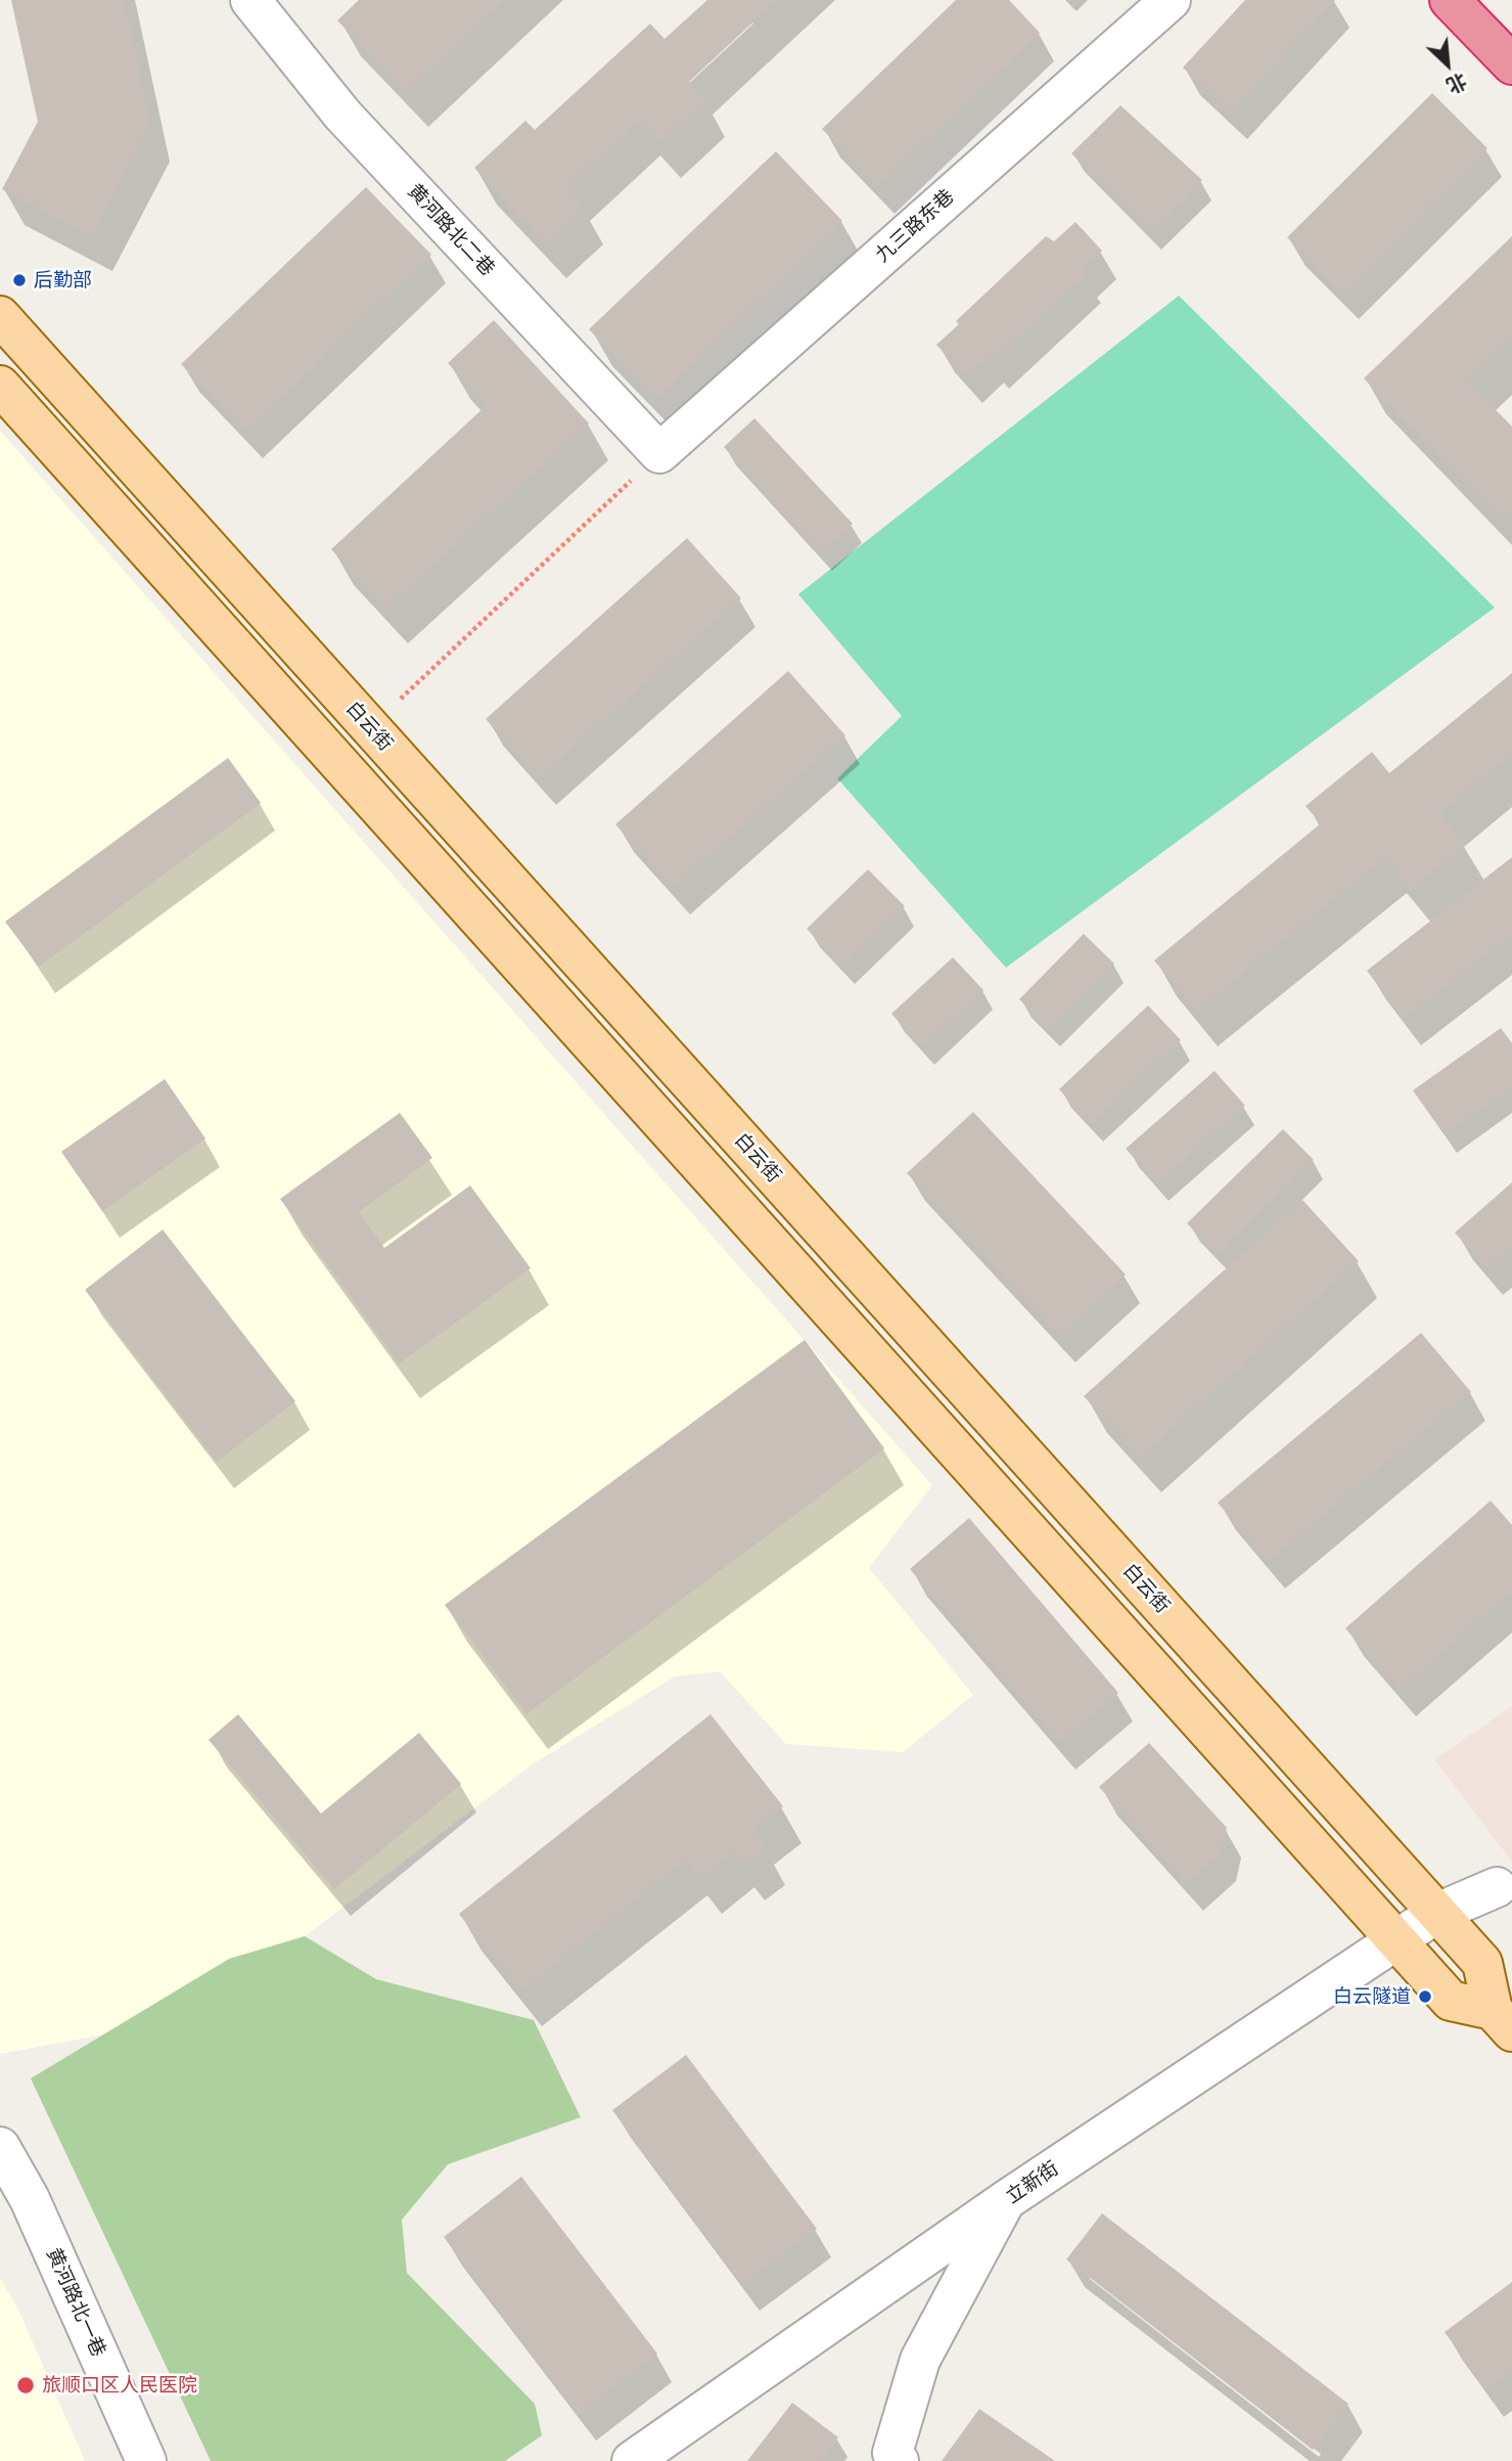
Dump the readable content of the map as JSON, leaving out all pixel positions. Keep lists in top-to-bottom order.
{
  "streets": {
    "main road": ["白云街"],
    "street": [
      "九三路东巷",
      "黄河路北二巷",
      "立新街",
      "黄河路北一巷"
    ]
  },
  "crossings": [
    ["九三路东巷", "黄河路北二巷"],
    ["白云街", "立新街"]
  ],
  "places": ["后勤部", "白云隧道", "旅顺口区人民医院"],
  "north": "bottom right"
}
